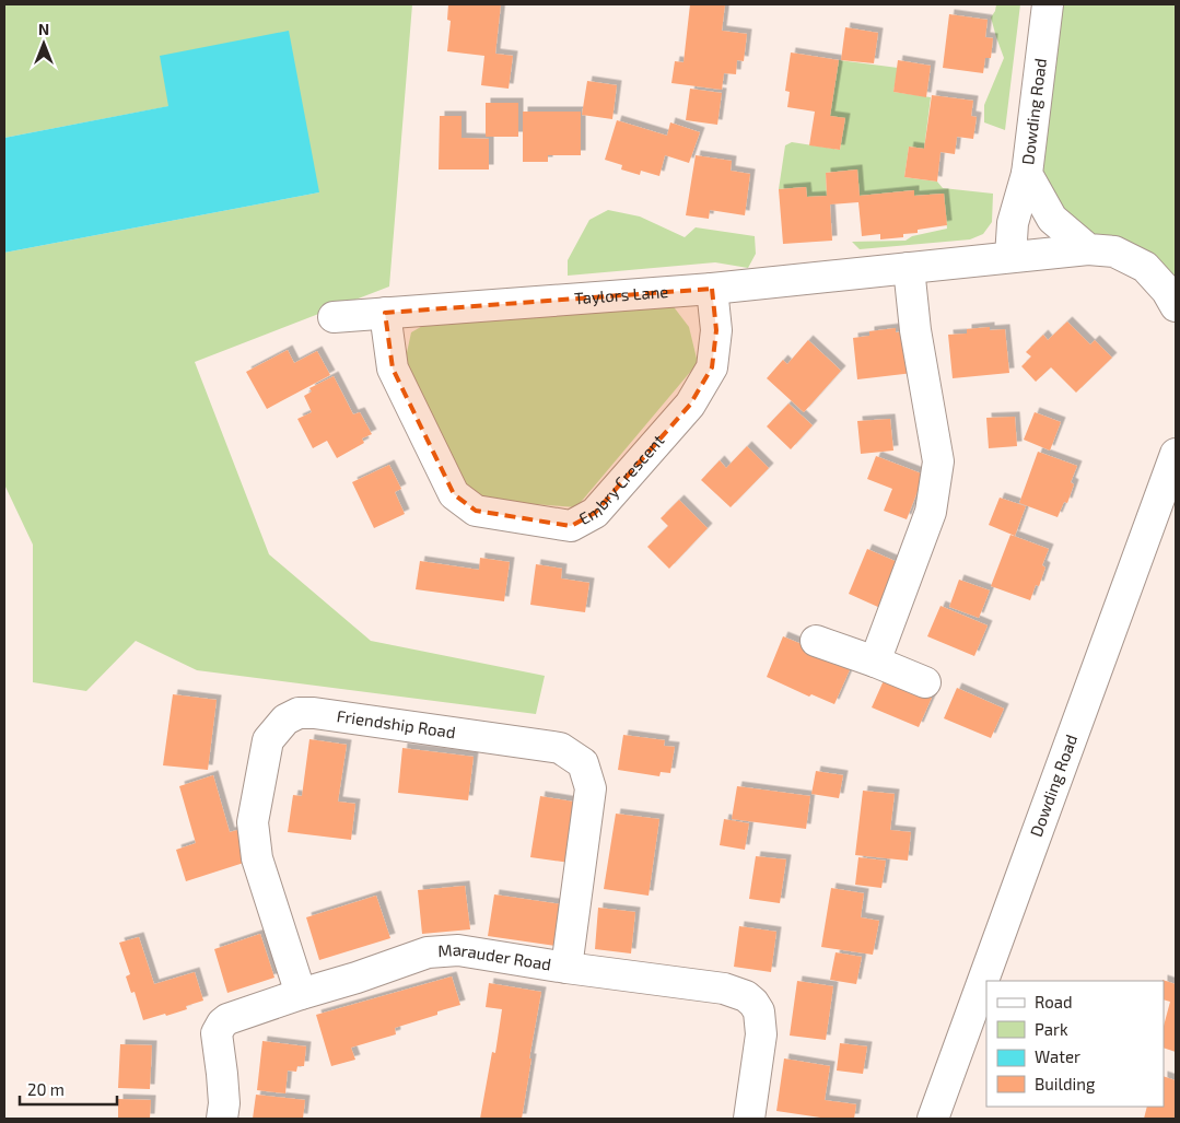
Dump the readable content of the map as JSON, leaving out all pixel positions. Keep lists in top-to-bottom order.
{
  "streets": {
    "street": [
      "Dowding Road",
      "Taylors Lane",
      "Embry Crescent",
      "Friendship Road",
      "Marauder Road"
    ]
  },
  "crossings": [
    ["Dowding Road", "Taylors Lane"],
    ["Taylors Lane", "Embry Crescent"],
    ["Friendship Road", "Marauder Road"]
  ],
  "legend": [
    "Road",
    "Park",
    "Water",
    "Building"
  ],
  "scale_bar": "20 m",
  "north": "top"
}
